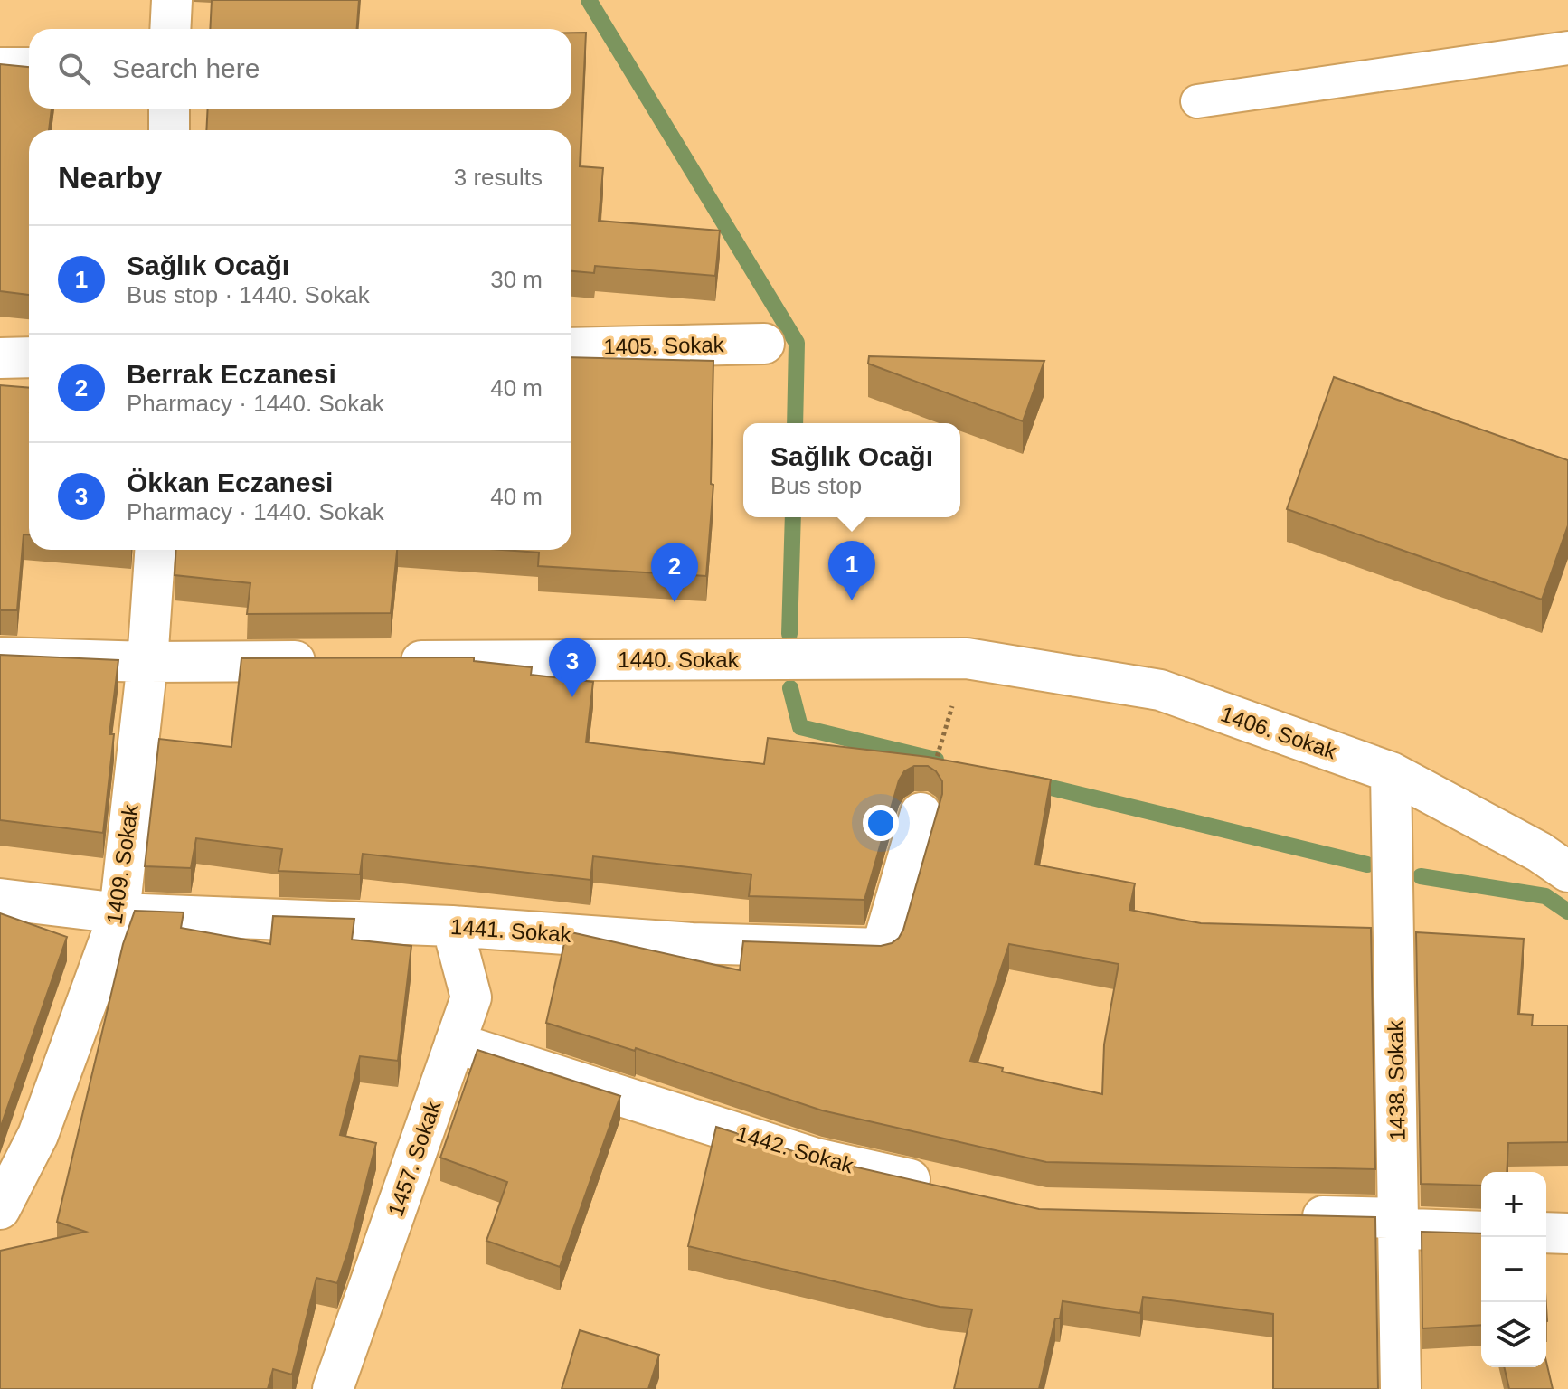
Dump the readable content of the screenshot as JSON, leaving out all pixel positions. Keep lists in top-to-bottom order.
{
  "streets": {
    "street": [
      "1405. Sokak",
      "1440. Sokak",
      "1406. Sokak",
      "1409. Sokak",
      "1441. Sokak",
      "1438. Sokak",
      "1442. Sokak",
      "1457. Sokak"
    ]
  },
  "crossings": [
    ["1440. Sokak", "1406. Sokak"],
    ["1406. Sokak", "1438. Sokak"],
    ["1409. Sokak", "1441. Sokak"],
    ["1441. Sokak", "1457. Sokak"],
    ["1442. Sokak", "1457. Sokak"]
  ],
  "page": {
    "search": "Search here",
    "heading": ["Nearby", "3 results"],
    "list": [
      {
        "mark": "1",
        "name": "Sağlık Ocağı",
        "note": "Bus stop · 1440. Sokak",
        "value": "30 m"
      },
      {
        "mark": "2",
        "name": "Berrak Eczanesi",
        "note": "Pharmacy · 1440. Sokak",
        "value": "40 m"
      },
      {
        "mark": "3",
        "name": "Ökkan Eczanesi",
        "note": "Pharmacy · 1440. Sokak",
        "value": "40 m"
      }
    ],
    "popup": ["Sağlık Ocağı", "Bus stop"],
    "pins": ["1", "2", "3"],
    "map_buttons": ["+", "−"]
  }
}
